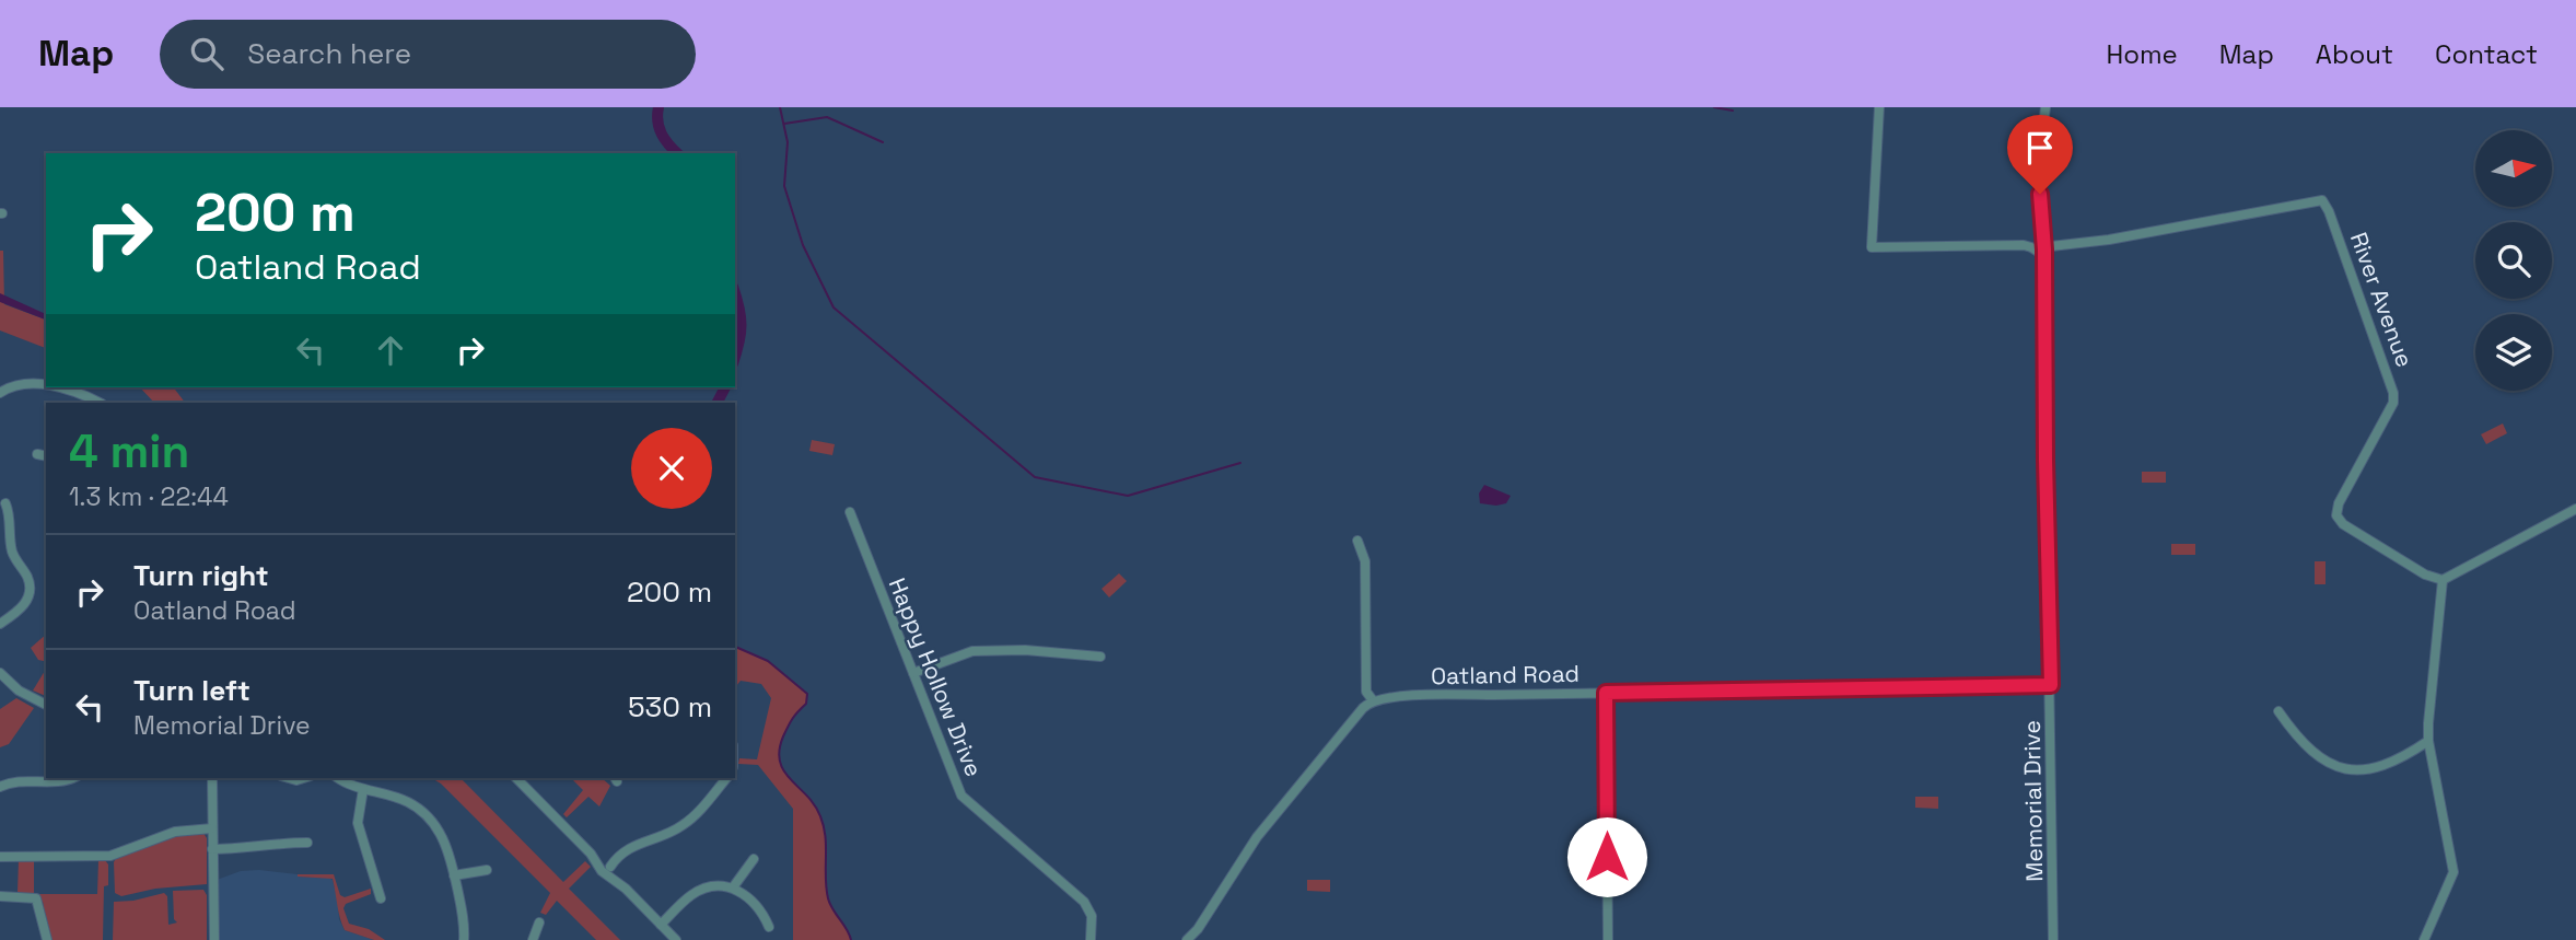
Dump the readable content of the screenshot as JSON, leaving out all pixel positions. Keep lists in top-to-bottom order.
{
  "streets": {
    "street": [
      "River Avenue",
      "Oatland Road",
      "Happy Hollow Drive",
      "Memorial Drive"
    ]
  },
  "crossings": [
    ["River Avenue", "Memorial Drive"],
    ["Oatland Road", "Memorial Drive"]
  ],
  "north": "right",
  "page": {
    "header": "Map",
    "search": "Search here",
    "nav": [
      "Home",
      "Map",
      "About",
      "Contact"
    ],
    "turn": ["200 m", "Oatland Road"],
    "heading": ["4 min", "1.3 km · 22:44"],
    "list": [
      {
        "name": "Turn right",
        "note": "Oatland Road",
        "value": "200 m"
      },
      {
        "name": "Turn left",
        "note": "Memorial Drive",
        "value": "530 m"
      }
    ]
  }
}
